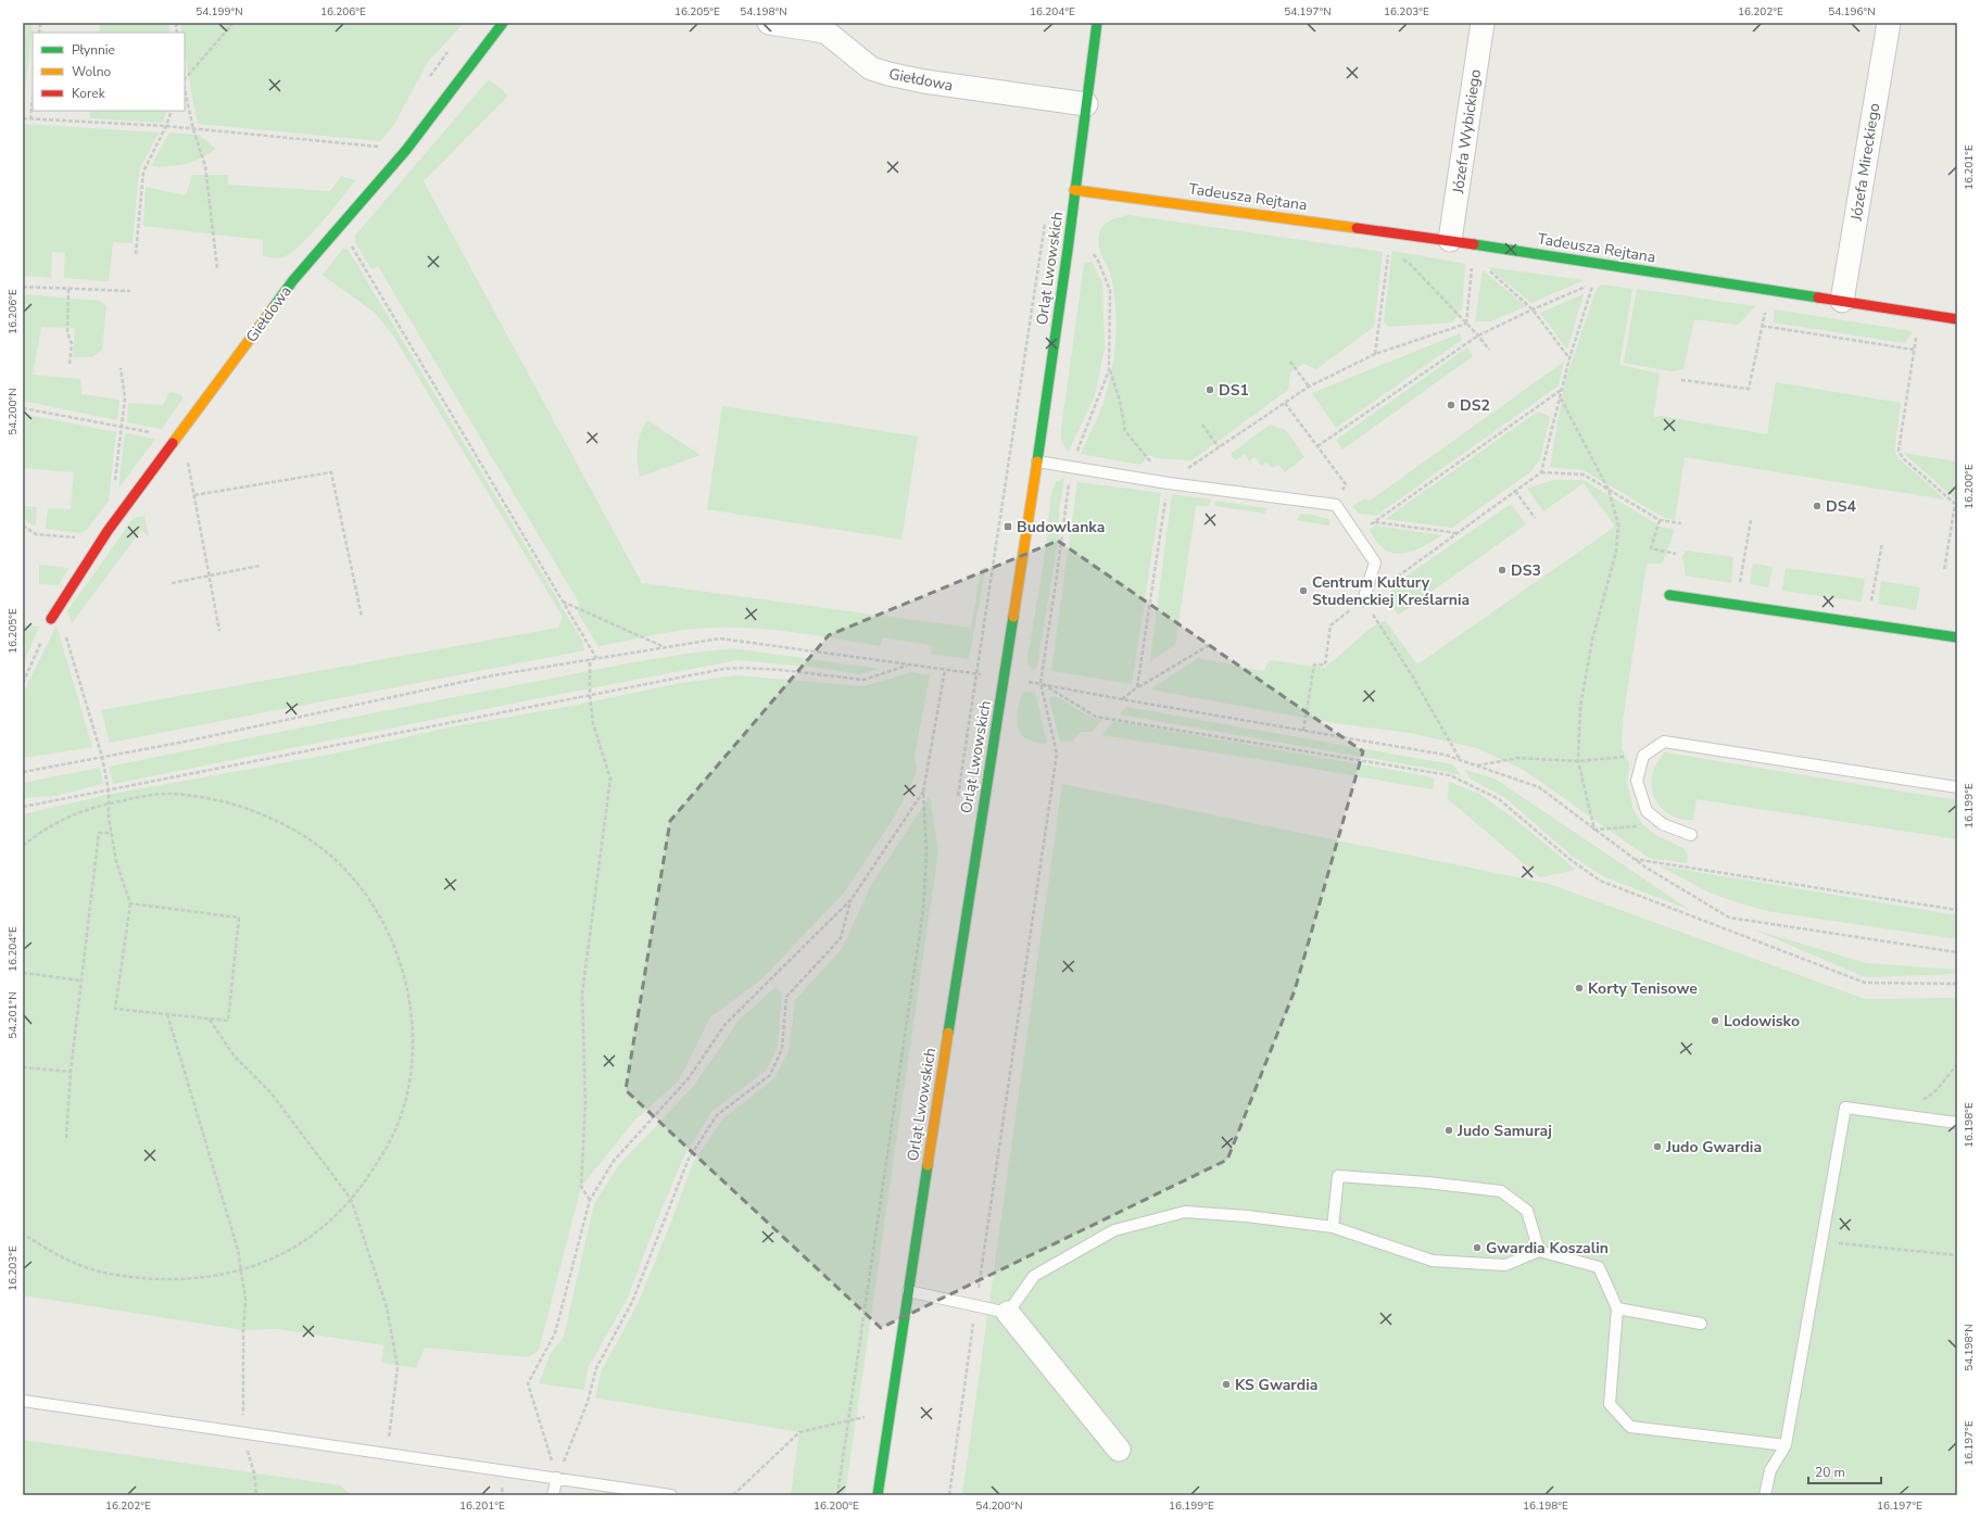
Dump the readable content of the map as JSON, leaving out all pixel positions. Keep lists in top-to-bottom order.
{
  "streets": {
    "street": [
      "Giełdowa",
      "Józefa Wybickiego",
      "Józefa Mireckiego",
      "Tadeusza Rejtana",
      "Orląt Lwowskich"
    ]
  },
  "crossings": [
    ["Giełdowa", "Orląt Lwowskich"],
    ["Józefa Wybickiego", "Tadeusza Rejtana"],
    ["Józefa Mireckiego", "Tadeusza Rejtana"],
    ["Tadeusza Rejtana", "Orląt Lwowskich"]
  ],
  "places": {
    "other": [
      "DS1",
      "DS2",
      "DS4",
      "DS3",
      "Centrum Kultury Studenckiej Kreślarnia",
      "Korty Tenisowe",
      "Lodowisko",
      "Judo Samuraj",
      "Judo Gwardia",
      "Gwardia Koszalin",
      "KS Gwardia"
    ],
    "transit": ["Budowlanka"]
  },
  "legend": ["Płynnie", "Wolno", "Korek"],
  "scale_bar": "20 m",
  "coordinates": [
    "54.199°N",
    "16.206°E",
    "16.205°E",
    "54.198°N",
    "16.204°E",
    "54.197°N",
    "16.203°E",
    "16.202°E",
    "54.196°N",
    "16.201°E",
    "54.200°N",
    "16.200°E",
    "16.199°E",
    "54.201°N",
    "16.198°E",
    "16.197°E"
  ]
}
